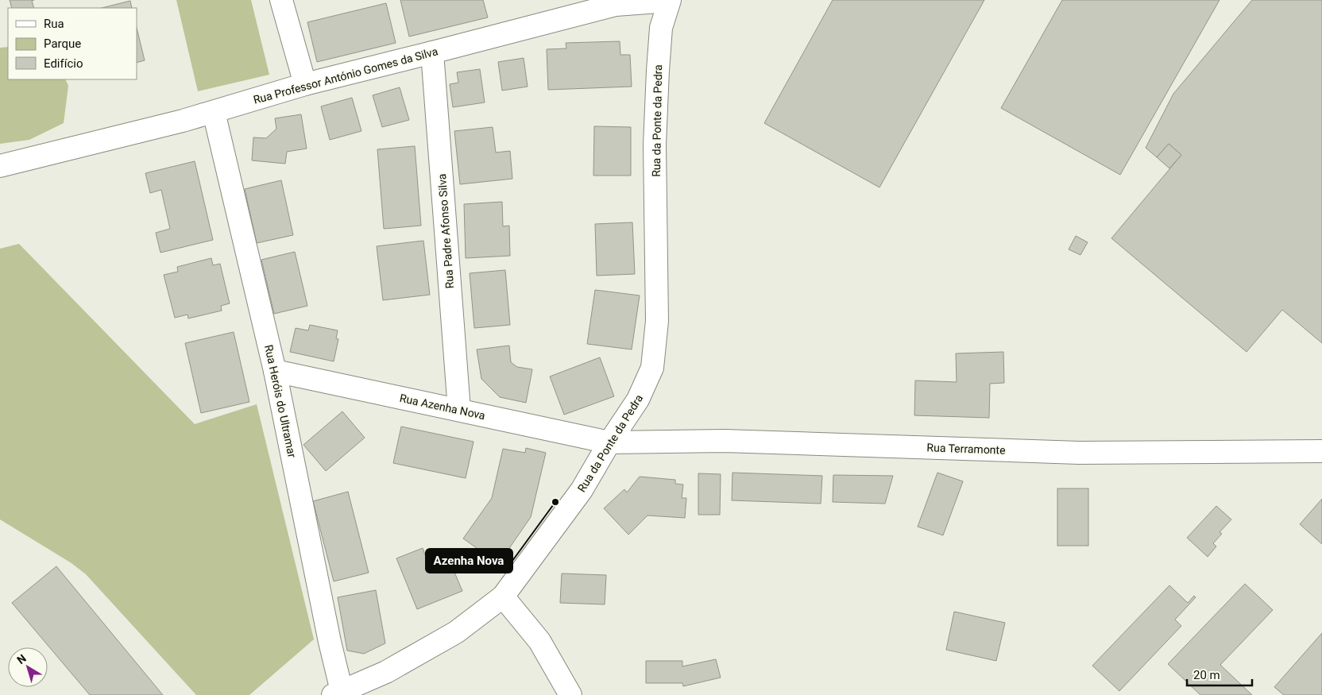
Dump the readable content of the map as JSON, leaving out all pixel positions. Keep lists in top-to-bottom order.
{
  "streets": {
    "street": [
      "Rua Professor António Gomes da Silva",
      "Rua da Ponte da Pedra",
      "Rua Padre Afonso Silva",
      "Rua Heróis do Ultramar",
      "Rua Azenha Nova",
      "Rua Terramonte"
    ]
  },
  "crossings": [
    ["Rua Professor António Gomes da Silva", "Rua da Ponte da Pedra"],
    ["Rua Professor António Gomes da Silva", "Rua Padre Afonso Silva"],
    ["Rua Professor António Gomes da Silva", "Rua Heróis do Ultramar"],
    ["Rua da Ponte da Pedra", "Rua Heróis do Ultramar"],
    ["Rua da Ponte da Pedra", "Rua Azenha Nova"],
    ["Rua da Ponte da Pedra", "Rua Terramonte"],
    ["Rua Padre Afonso Silva", "Rua Azenha Nova"],
    ["Rua Heróis do Ultramar", "Rua Azenha Nova"],
    ["Rua Azenha Nova", "Rua Terramonte"]
  ],
  "places": ["Azenha Nova"],
  "legend": ["Rua", "Parque", "Edifício"],
  "scale_bar": "20 m",
  "north": "top left"
}
